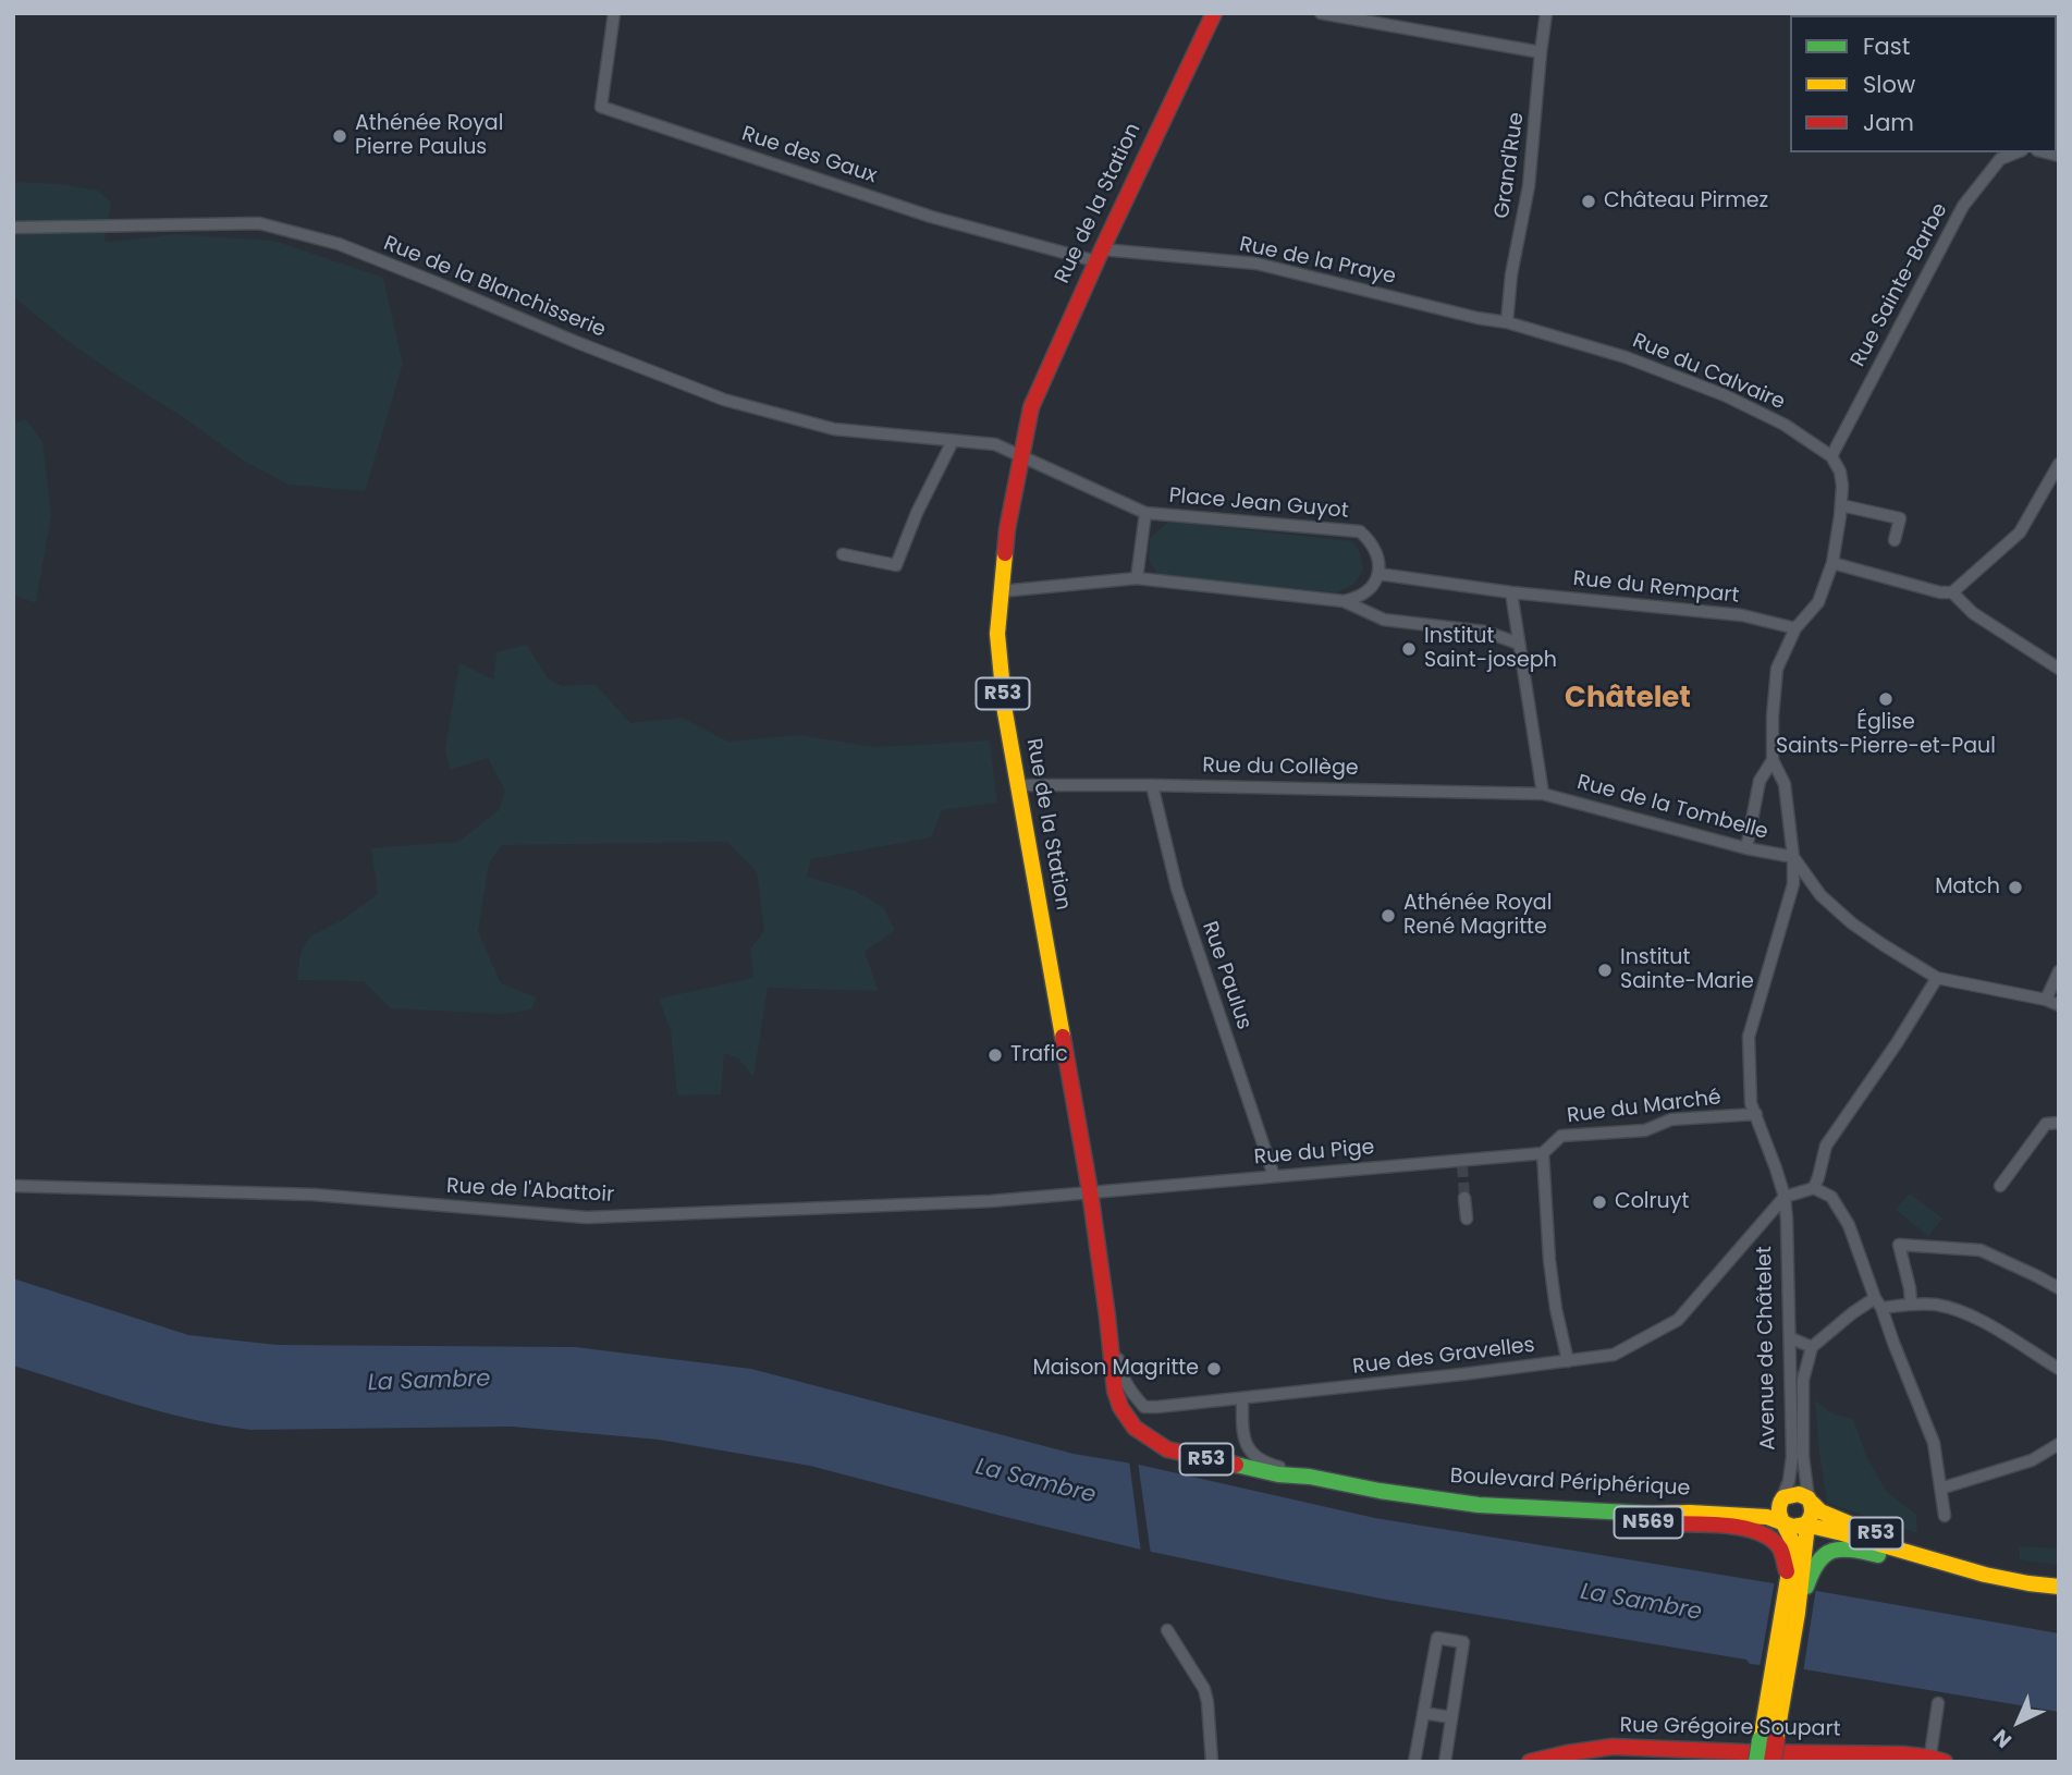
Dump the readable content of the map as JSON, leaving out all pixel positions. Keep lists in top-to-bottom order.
{
  "streets": {
    "main road": [
      "Rue de la Station",
      "R53",
      "Avenue de Châtelet",
      "Boulevard Périphérique",
      "N569",
      "Rue Grégoire Soupart"
    ],
    "street": [
      "Rue des Gaux",
      "Grand'Rue",
      "Rue de la Praye",
      "Rue Sainte-Barbe",
      "Rue de la Blanchisserie",
      "Rue du Calvaire",
      "Place Jean Guyot",
      "Rue du Rempart",
      "Rue du Collège",
      "Rue de la Tombelle",
      "Rue Paulus",
      "Rue du Marché",
      "Rue du Pige",
      "Rue de l'Abattoir",
      "Rue des Gravelles"
    ]
  },
  "crossings": [
    ["Rue des Gaux", "Rue de la Station"],
    ["Rue des Gaux", "Rue de la Praye"],
    ["Grand'Rue", "Rue de la Praye"],
    ["Grand'Rue", "Rue du Calvaire"],
    ["Rue de la Station", "Rue de la Praye"],
    ["Rue de la Station", "Rue de la Blanchisserie"],
    ["Rue de la Station", "Rue du Collège"],
    ["Rue de la Station", "Rue du Pige"],
    ["Rue de la Station", "Rue de l'Abattoir"],
    ["Rue de la Station", "Rue des Gravelles"],
    ["Rue de la Station", "Boulevard Périphérique"],
    ["Rue de la Praye", "Rue du Calvaire"],
    ["Rue Sainte-Barbe", "Rue du Calvaire"],
    ["Rue de la Blanchisserie", "Place Jean Guyot"],
    ["Place Jean Guyot", "Rue du Rempart"],
    ["Rue du Collège", "Rue de la Tombelle"],
    ["Rue du Collège", "Rue Paulus"],
    ["Rue de la Tombelle", "Avenue de Châtelet"],
    ["Rue Paulus", "Rue du Pige"],
    ["Rue du Marché", "Rue du Pige"],
    ["Rue du Marché", "Avenue de Châtelet"],
    ["Rue du Pige", "Rue de l'Abattoir"],
    ["Avenue de Châtelet", "Rue des Gravelles"],
    ["Avenue de Châtelet", "Boulevard Périphérique"],
    ["Avenue de Châtelet", "N569"],
    ["Boulevard Périphérique", "N569"]
  ],
  "districts": ["Châtelet"],
  "water": ["La Sambre"],
  "places": [
    "Athénée Royal Pierre Paulus",
    "Château Pirmez",
    "Institut Saint-joseph",
    "Église Saints-Pierre-et-Paul",
    "Match",
    "Athénée Royal René Magritte",
    "Institut Sainte-Marie",
    "Trafic",
    "Colruyt",
    "Maison Magritte"
  ],
  "legend": ["Fast", "Slow", "Jam"],
  "north": "bottom left"
}
